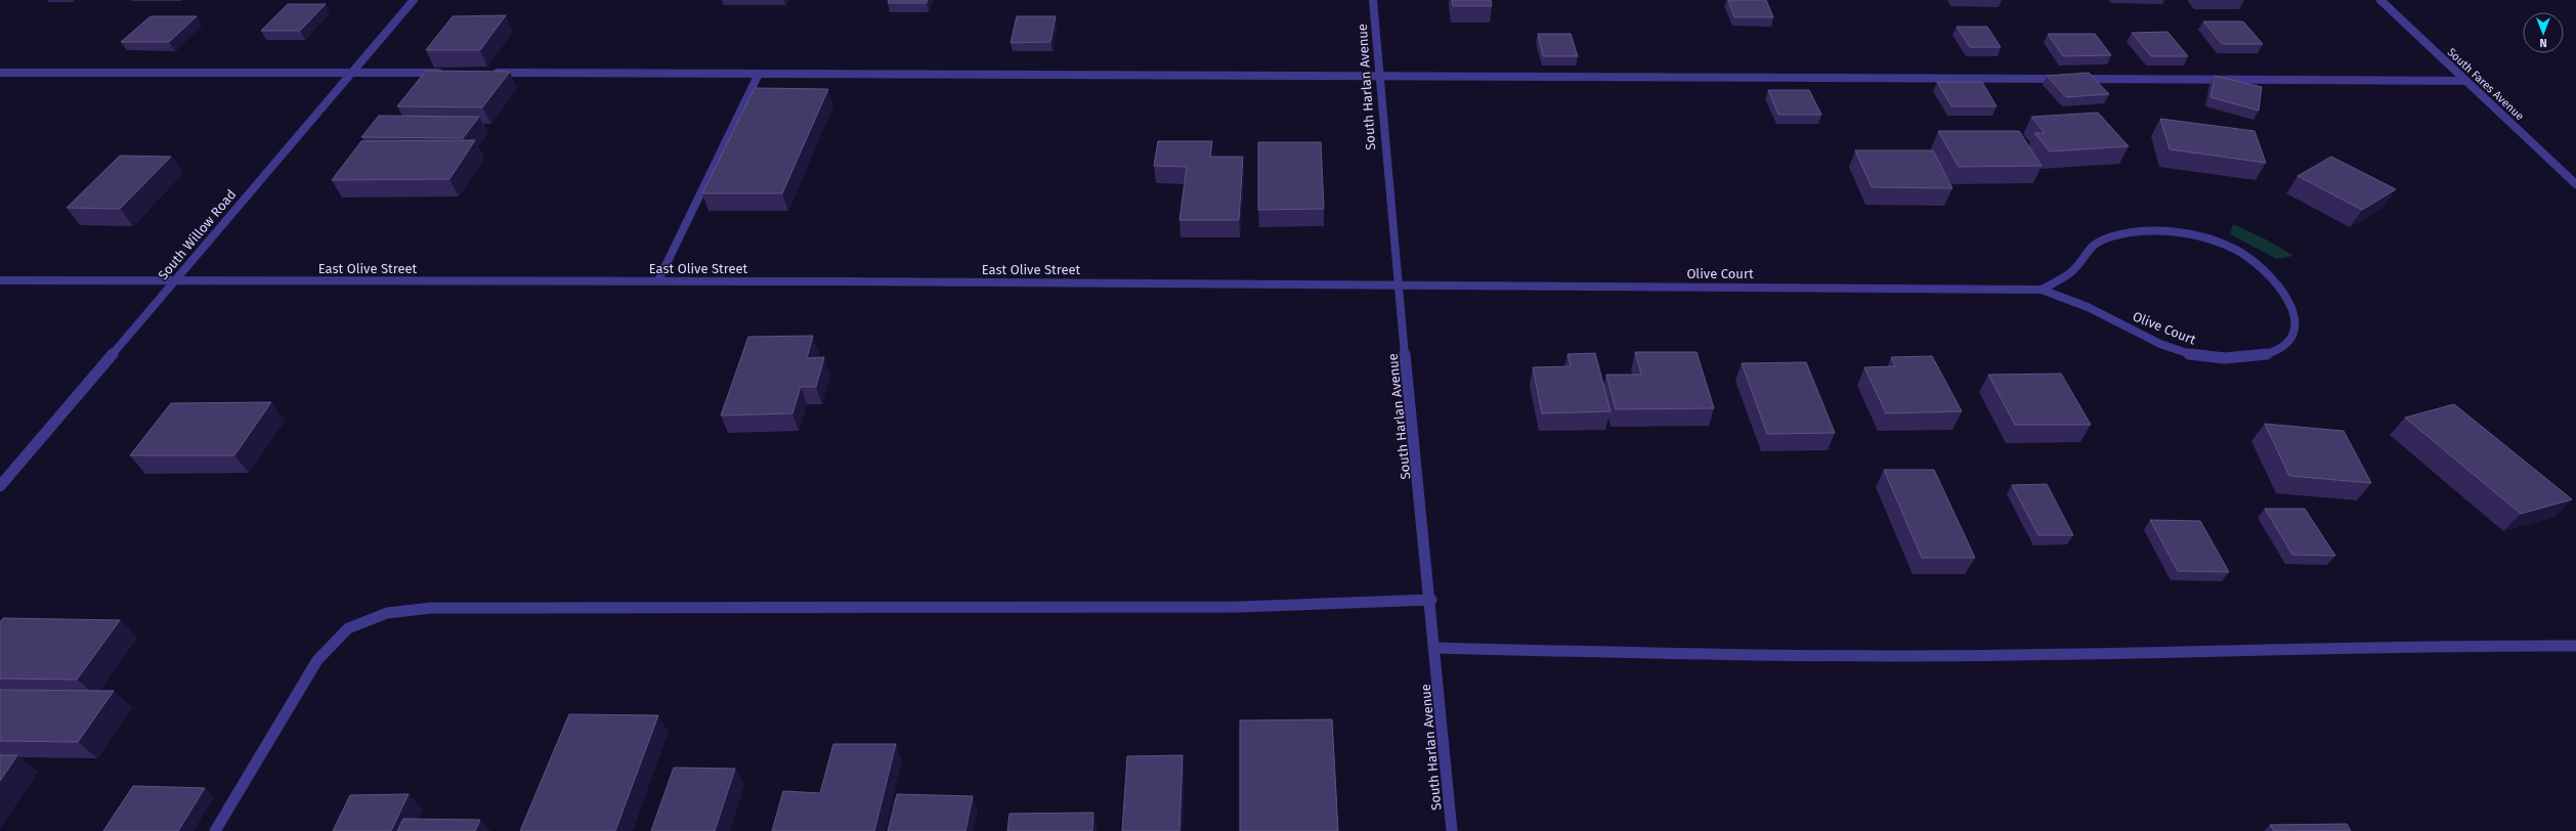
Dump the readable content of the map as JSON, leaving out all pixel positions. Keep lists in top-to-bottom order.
{
  "streets": {
    "street": [
      "South Fares Avenue",
      "South Harlan Avenue",
      "South Willow Road",
      "East Olive Street",
      "Olive Court"
    ]
  },
  "crossings": [
    ["South Harlan Avenue", "East Olive Street"],
    ["South Harlan Avenue", "Olive Court"],
    ["South Willow Road", "East Olive Street"],
    ["East Olive Street", "Olive Court"]
  ],
  "north": "bottom"
}
